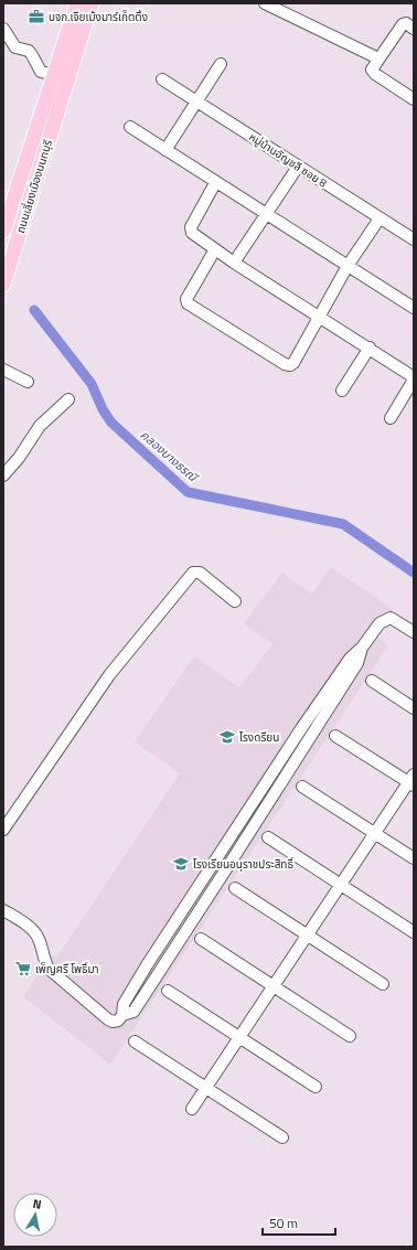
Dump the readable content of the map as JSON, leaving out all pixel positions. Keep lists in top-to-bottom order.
{
  "streets": {
    "main road": ["ถนนเลี่ยงเมืองนนทบุรี"],
    "street": ["หมู่บ้านอัญชลี ซอย 8"]
  },
  "water": ["คลองบางธรณี"],
  "places": {
    "office": ["บจก.เจียเม้งมาร์เก็ตติ้ง"],
    "school or university": ["โรงดรียน", "โรงเรียนอนุราชประสิทธิ์"],
    "supermarket": ["เพ็ญศรี โพธิ์มา"]
  },
  "scale_bar": "50 m",
  "north": "top"
}
